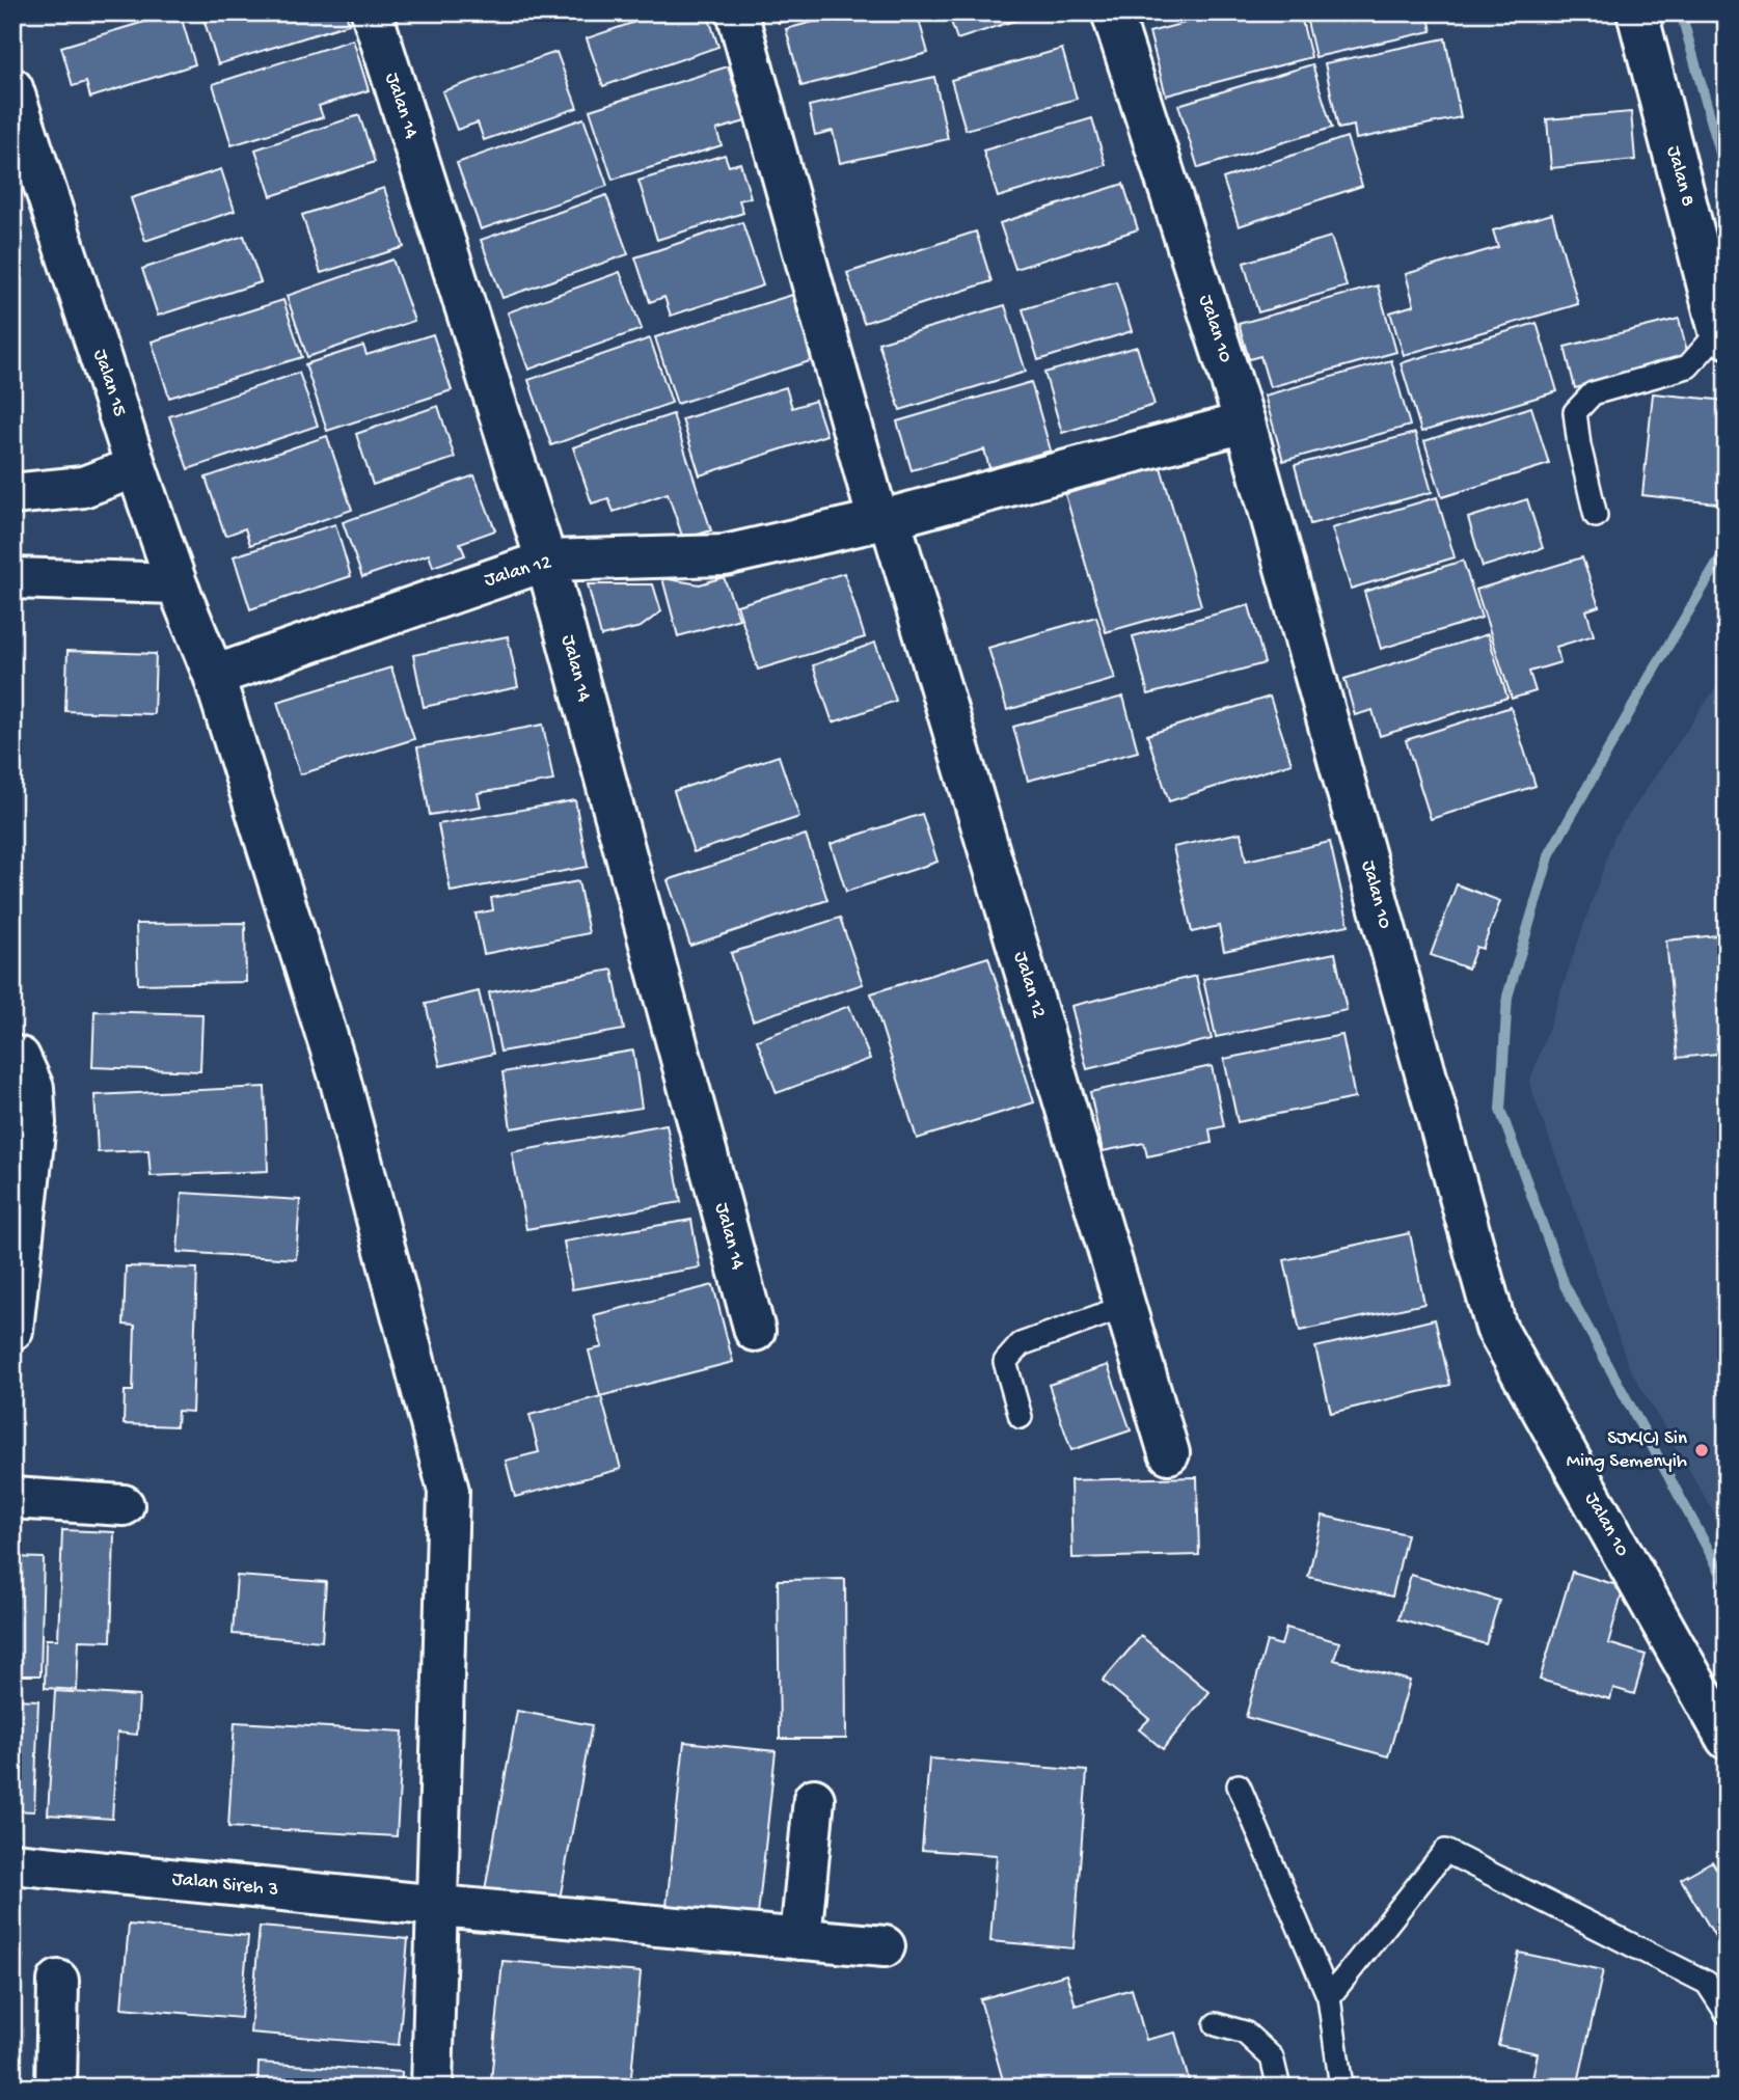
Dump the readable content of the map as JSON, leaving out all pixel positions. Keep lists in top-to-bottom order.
{
  "streets": {
    "street": [
      "Jalan 14",
      "Jalan 8",
      "Jalan 10",
      "Jalan 15",
      "Jalan 12",
      "Jalan Sireh 3"
    ]
  },
  "crossings": [
    ["Jalan 14", "Jalan 12"],
    ["Jalan 10", "Jalan 12"],
    ["Jalan 15", "Jalan 12"],
    ["Jalan 15", "Jalan Sireh 3"]
  ],
  "places": ["SJK(C) Sin Ming Semenyih"]
}
